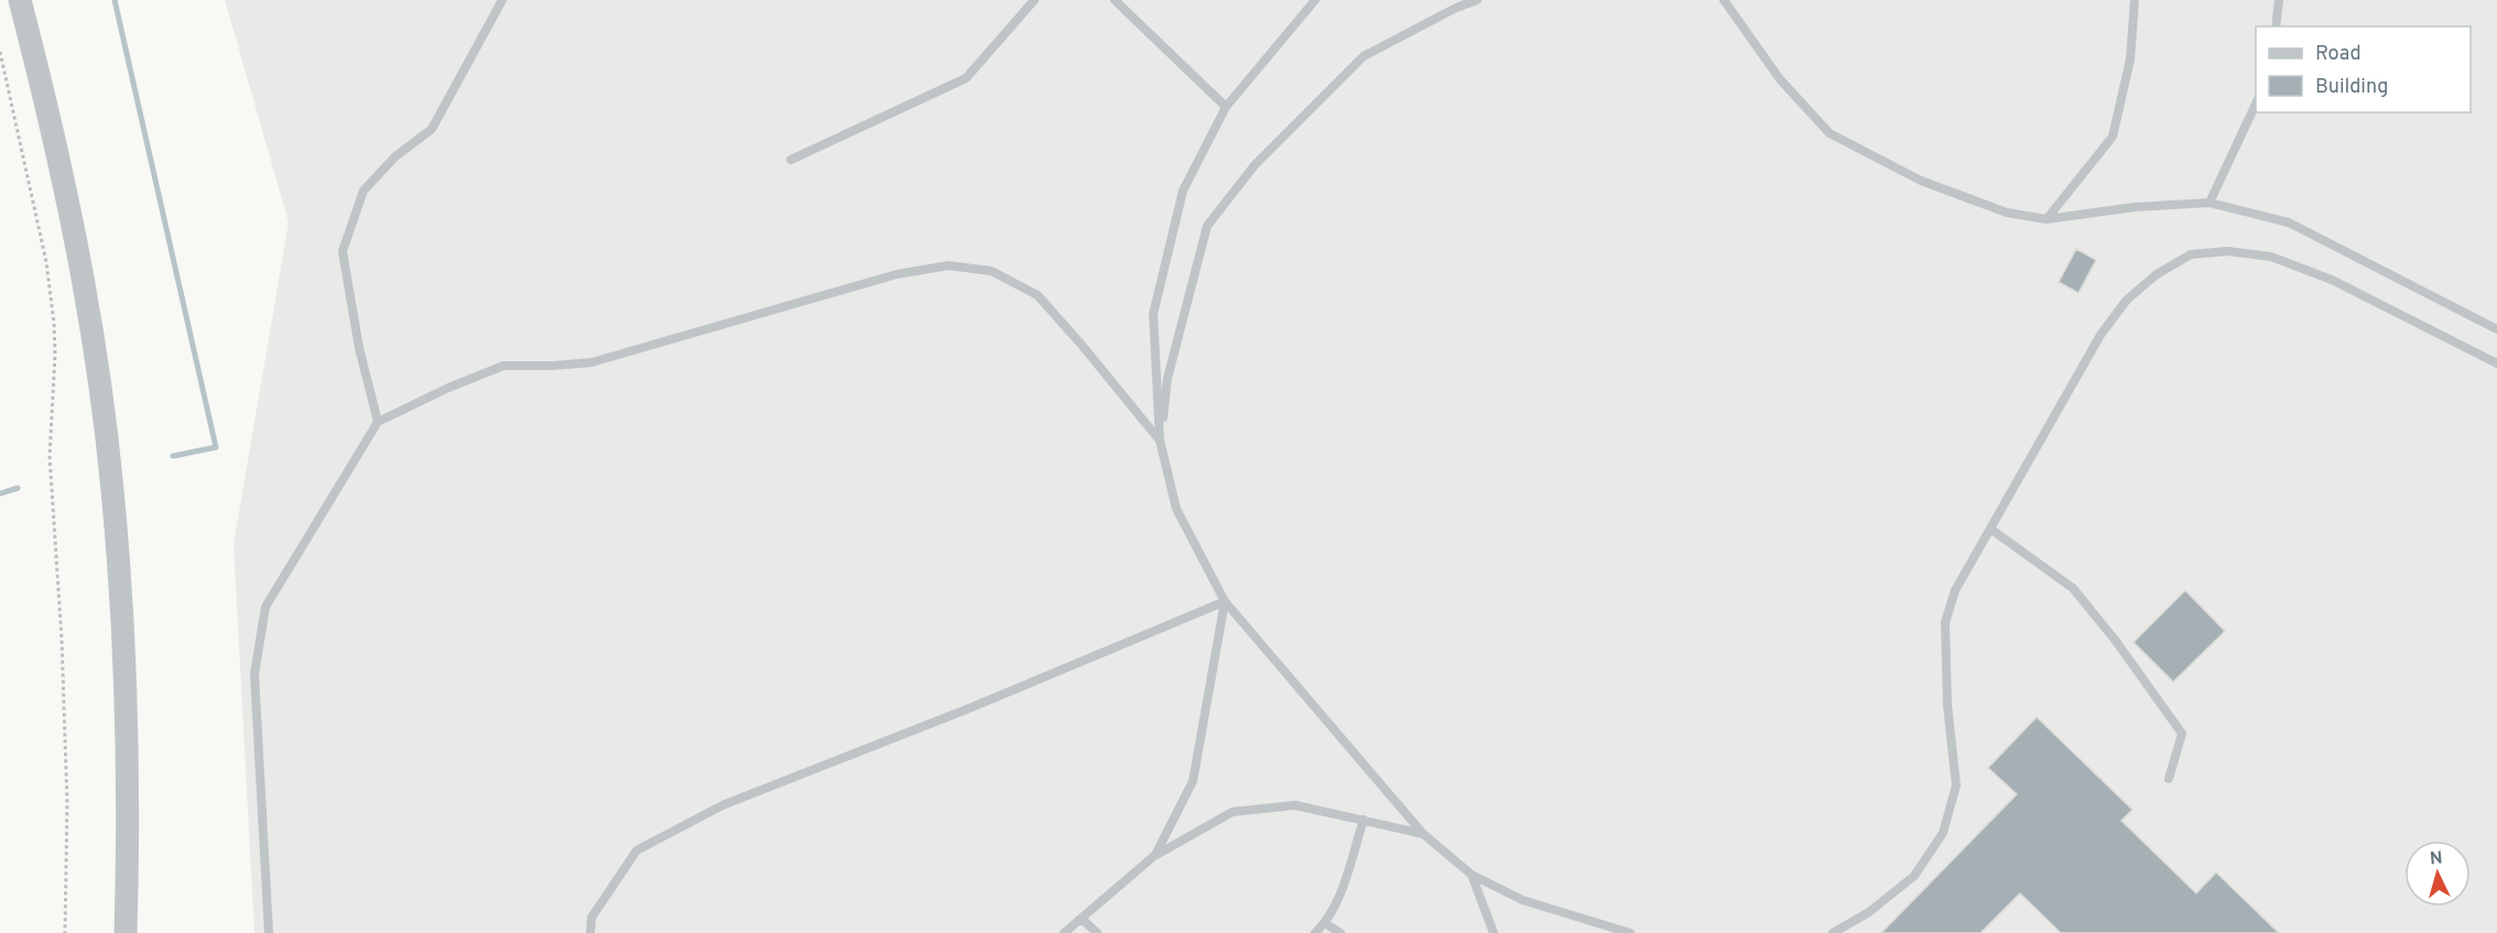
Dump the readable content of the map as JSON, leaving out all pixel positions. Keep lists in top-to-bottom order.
{
  "legend": ["Road", "Building"],
  "north": "top"
}
